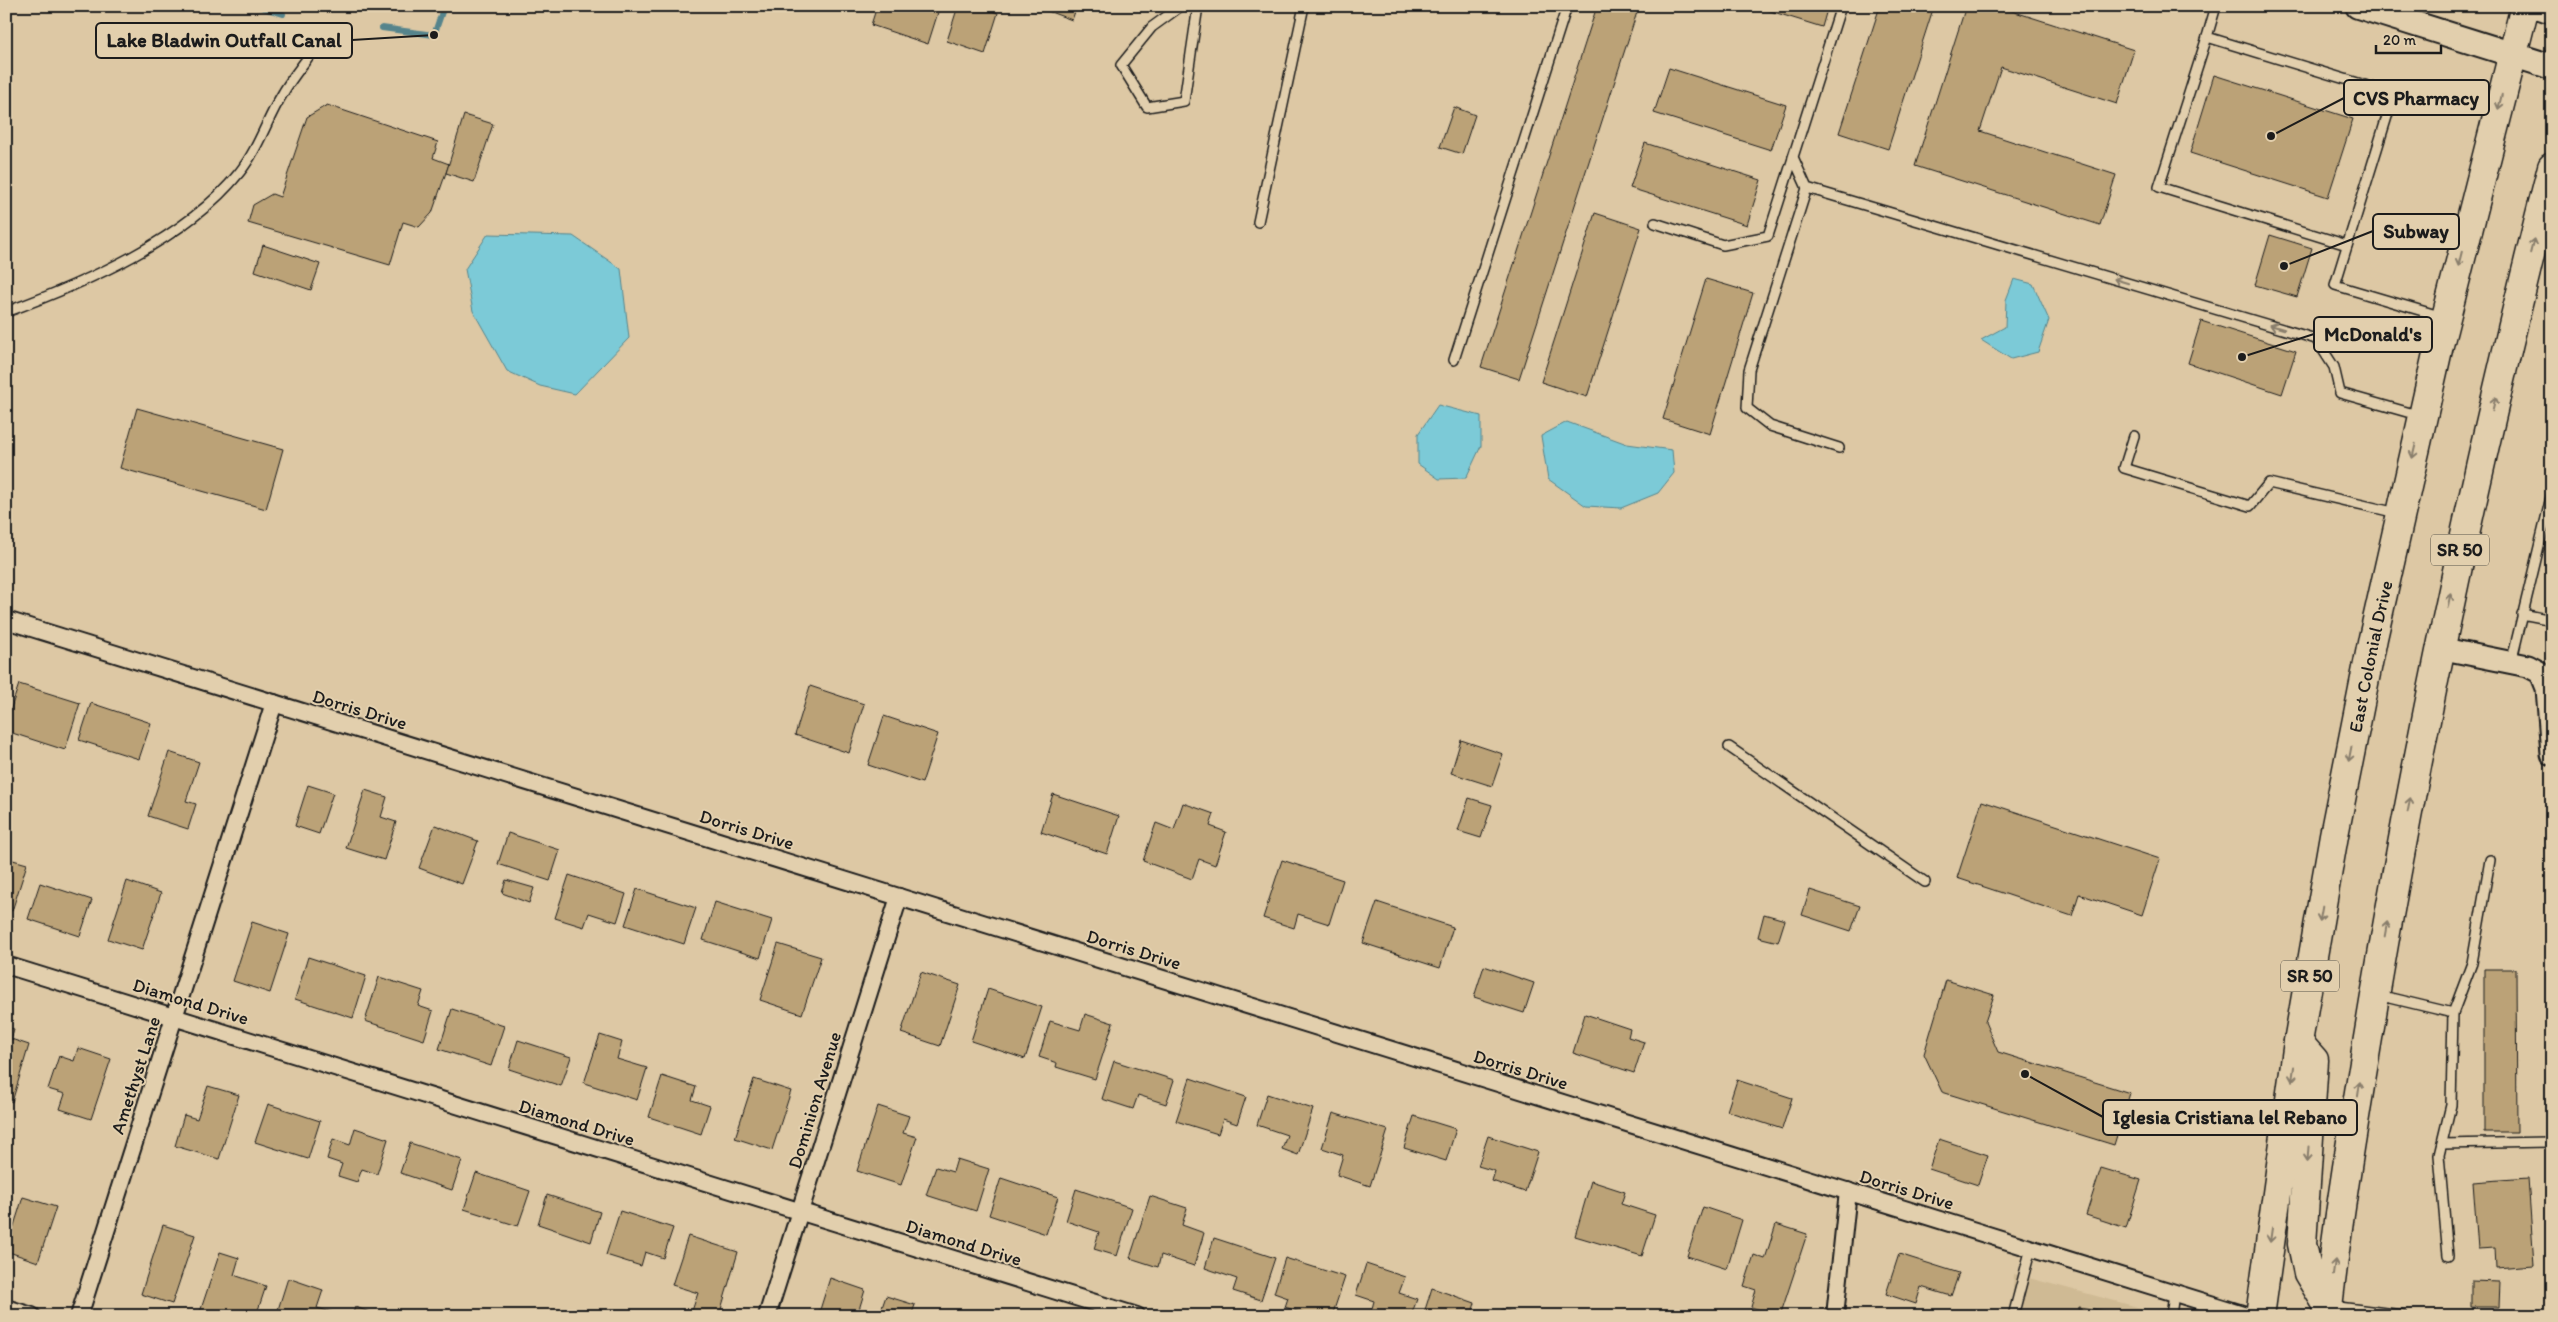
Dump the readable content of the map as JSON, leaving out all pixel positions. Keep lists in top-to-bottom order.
{
  "streets": {
    "highway": ["SR 50", "East Colonial Drive"],
    "street": [
      "Dorris Drive",
      "Diamond Drive",
      "Amethyst Lane",
      "Dominion Avenue"
    ]
  },
  "crossings": [
    ["Dorris Drive", "Amethyst Lane"],
    ["Dorris Drive", "Dominion Avenue"],
    ["Diamond Drive", "Amethyst Lane"],
    ["Diamond Drive", "Dominion Avenue"]
  ],
  "places": [
    "Lake Bladwin Outfall Canal",
    "CVS Pharmacy",
    "Subway",
    "McDonald's",
    "Iglesia Cristiana lel Rebano"
  ],
  "scale_bar": "20 m"
}
